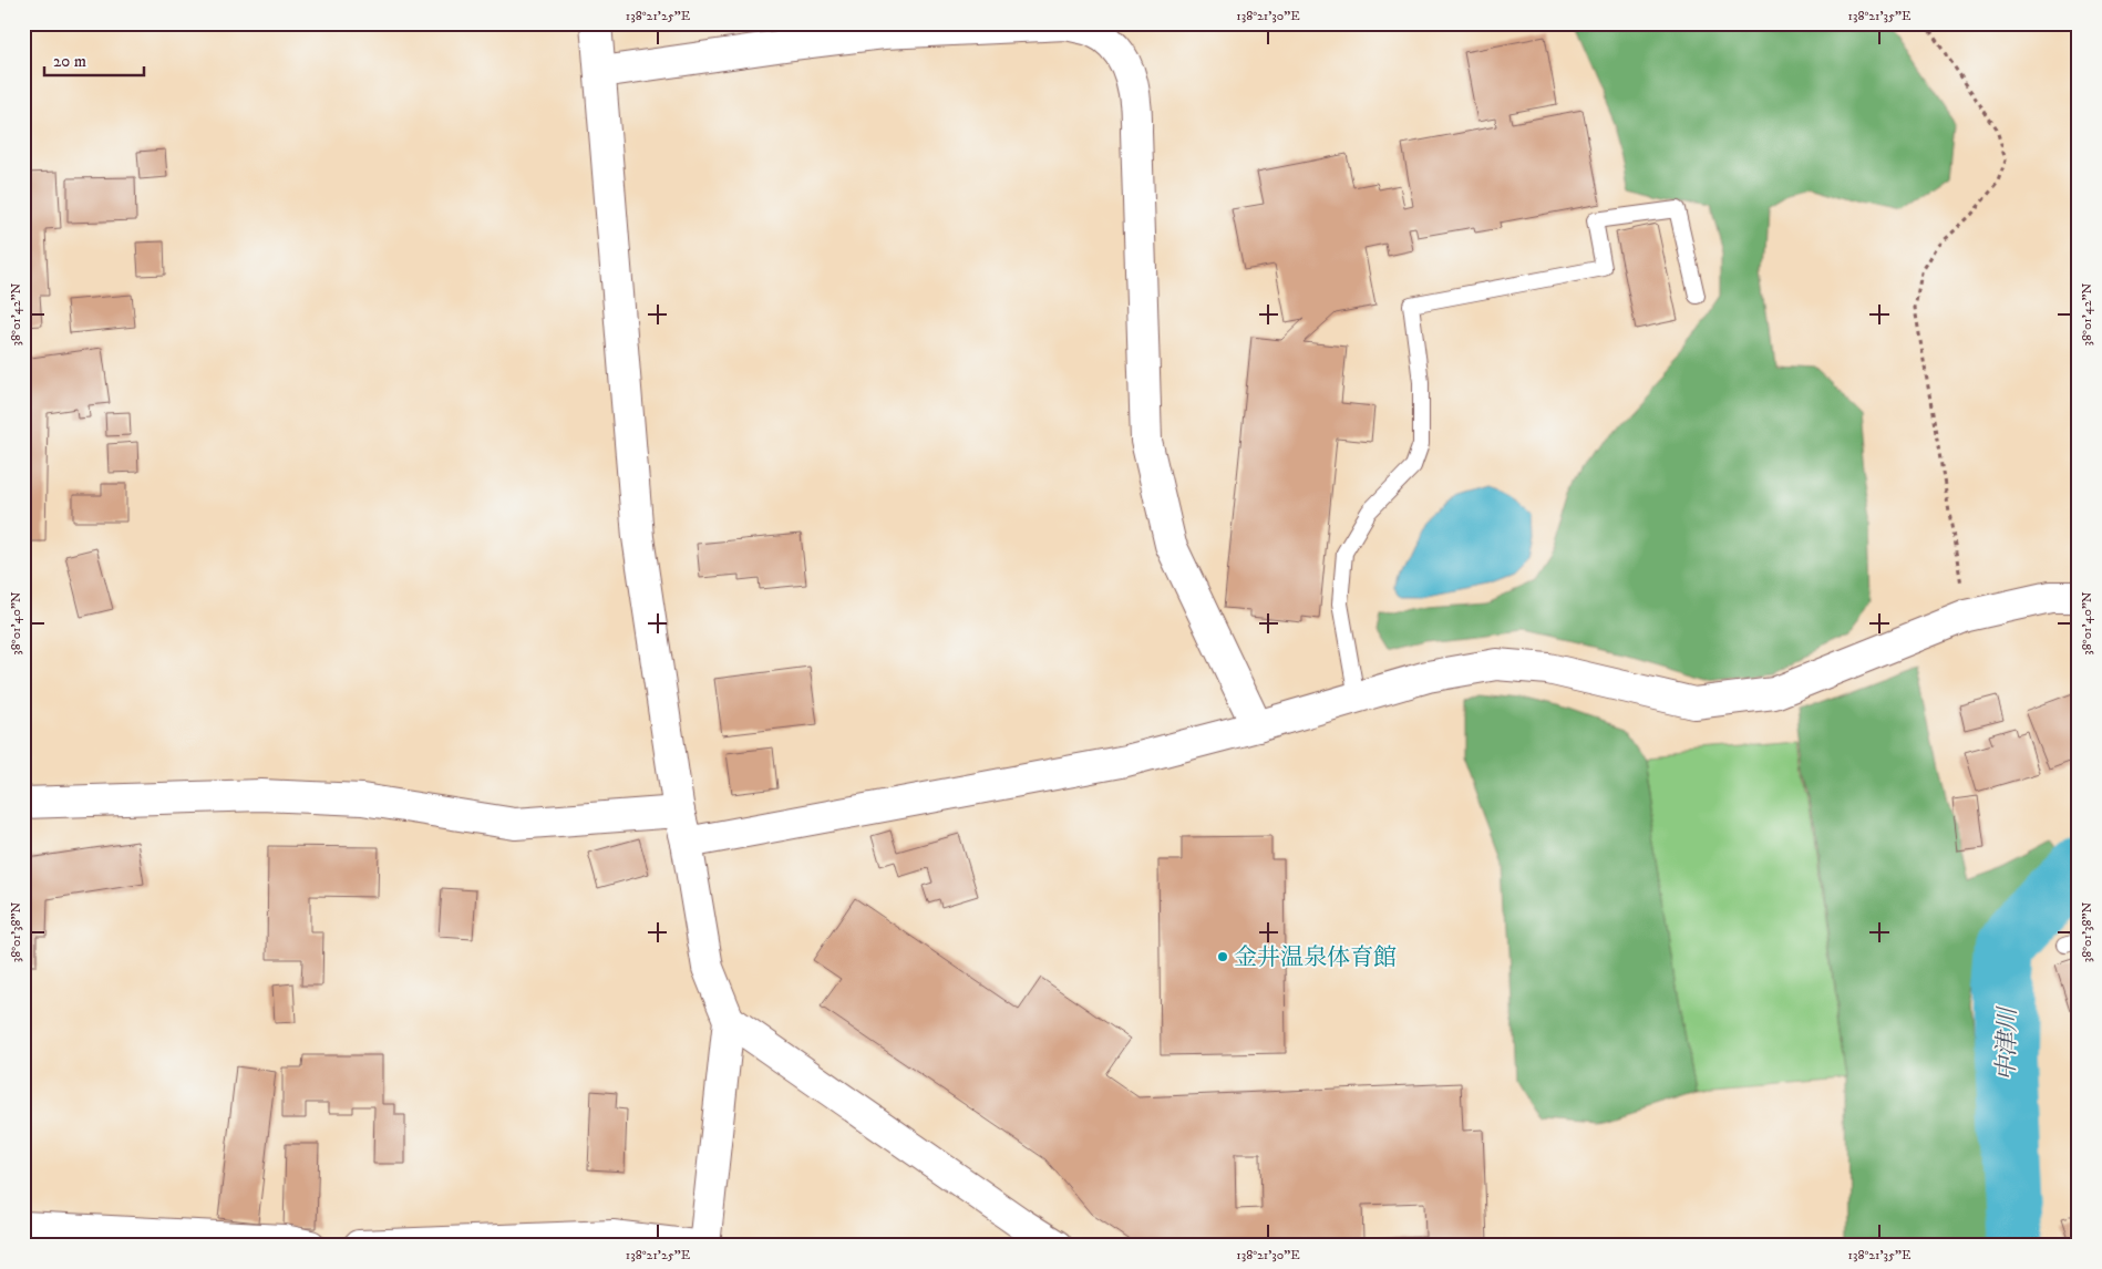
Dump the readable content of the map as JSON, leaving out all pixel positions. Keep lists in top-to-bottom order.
{
  "water": ["中津川"],
  "places": ["金井温泉体育館"],
  "scale_bar": "20 m",
  "coordinates": [
    "138°21'25\"E",
    "138°21'30\"E",
    "138°21'35\"E",
    "38°01'42\"N",
    "38°01'40\"N",
    "38°01'38\"N"
  ]
}
